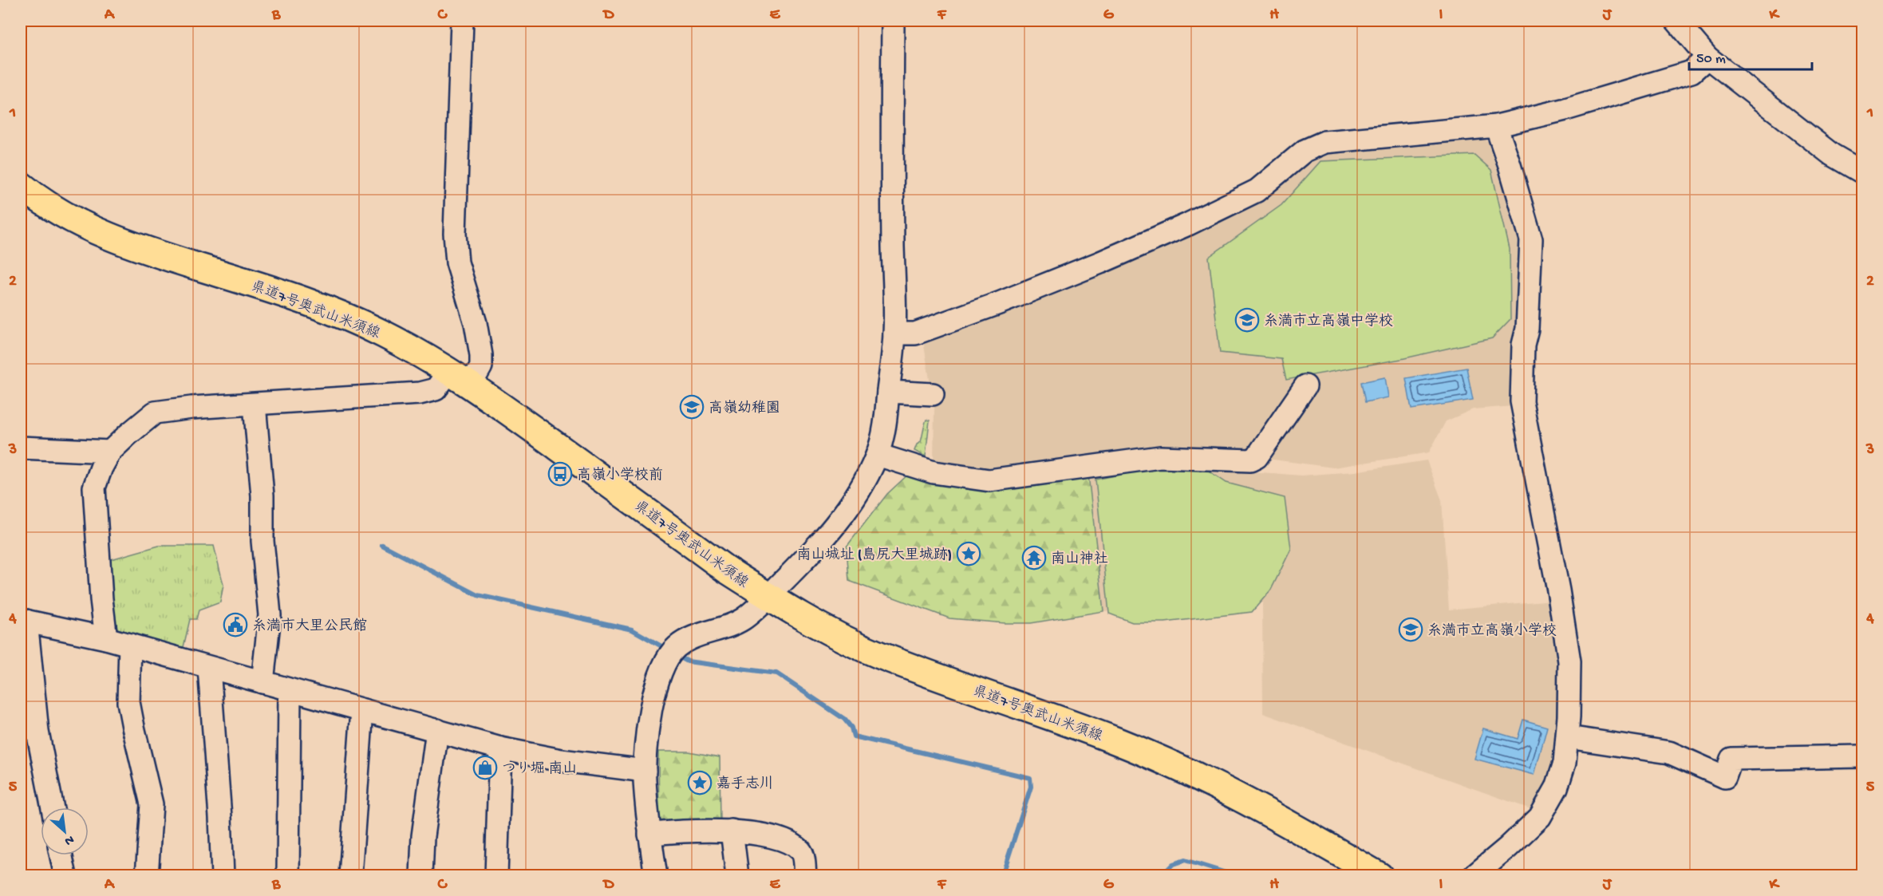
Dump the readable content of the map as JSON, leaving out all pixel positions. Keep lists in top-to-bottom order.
{
  "streets": {
    "main road": ["県道7号奥武山米須線"]
  },
  "places": {
    "school or university": ["糸満市立高嶺中学校", "高嶺幼稚園", "糸満市立高嶺小学校"],
    "bus stop": ["高嶺小学校前"],
    "place": ["南山城址 (島尻大里城跡)", "嘉手志川"],
    "temple": ["南山神社"],
    "public building": ["糸満市大里公民館"],
    "shop": ["つり堀 南山"]
  },
  "scale_bar": "50 m",
  "north": "bottom right",
  "grid": {
    "columns": [
      "A",
      "B",
      "C",
      "D",
      "E",
      "F",
      "G",
      "H",
      "I",
      "J",
      "K"
    ],
    "rows": [
      "1",
      "2",
      "3",
      "4",
      "5"
    ]
  }
}
